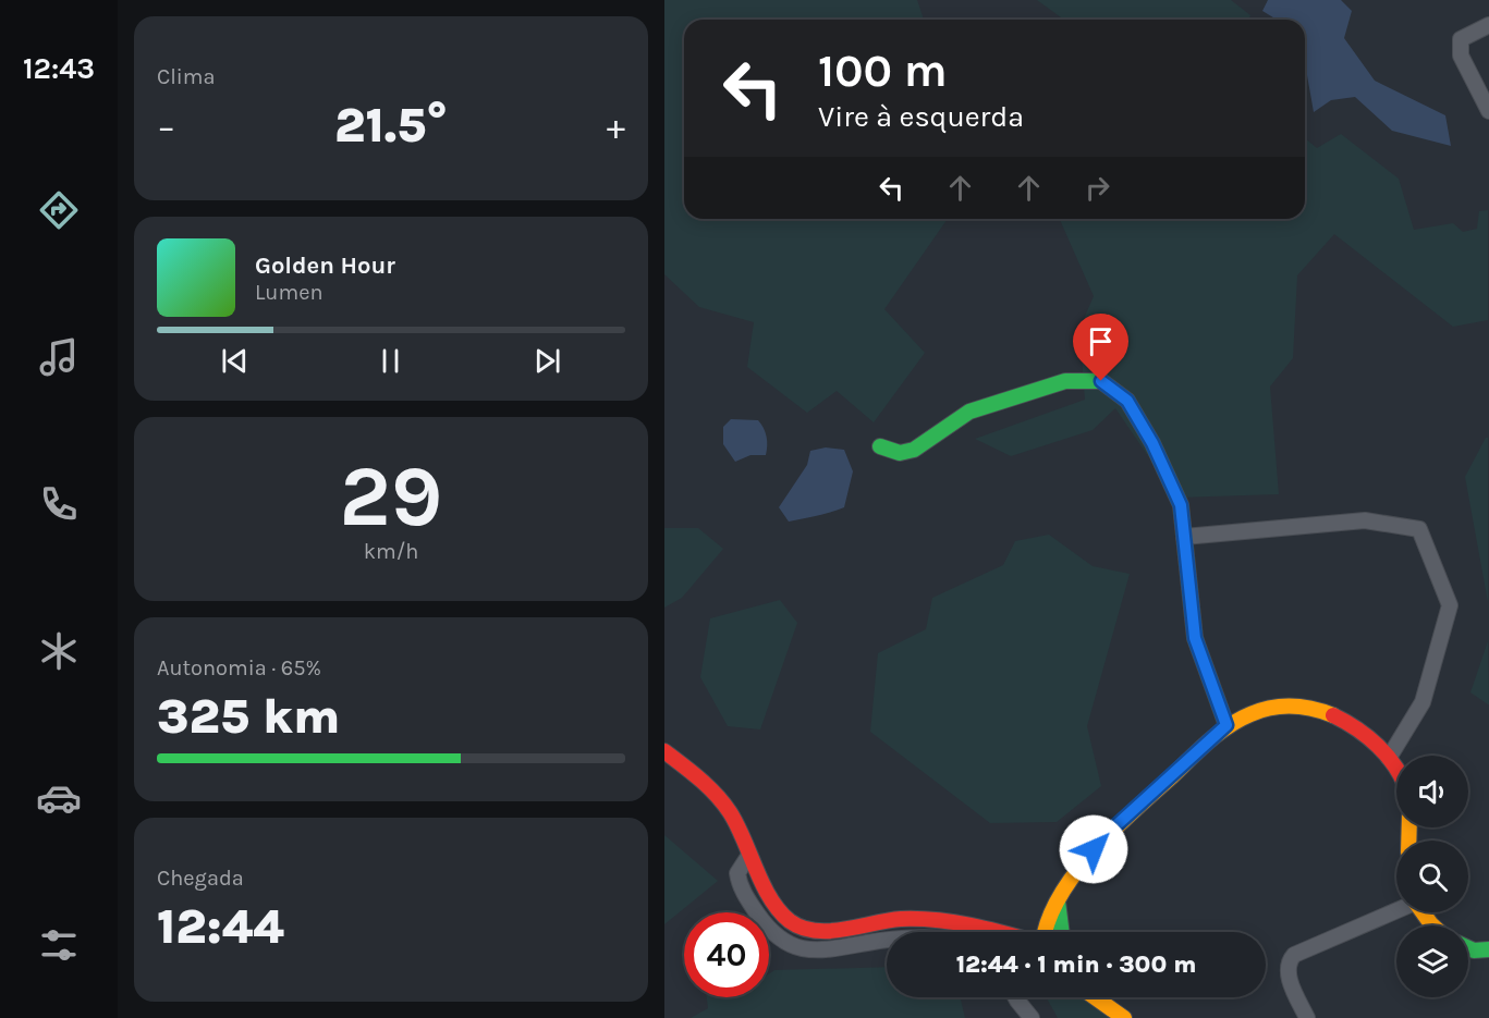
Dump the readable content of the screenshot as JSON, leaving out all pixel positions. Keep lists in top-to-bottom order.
{
  "page": {
    "tabs": "12:43",
    "tile": [
      "Clima",
      ["29", "km/h"],
      ["Autonomia · 65%", "325 km"],
      ["Chegada", "12:44"]
    ],
    "turn": ["100 m", "Vire à esquerda"],
    "heat": ["−", "21.5°", "+"],
    "song": ["Golden Hour", "Lumen"],
    "limit": "40",
    "trip": "12:44 · 1 min · 300 m"
  }
}
